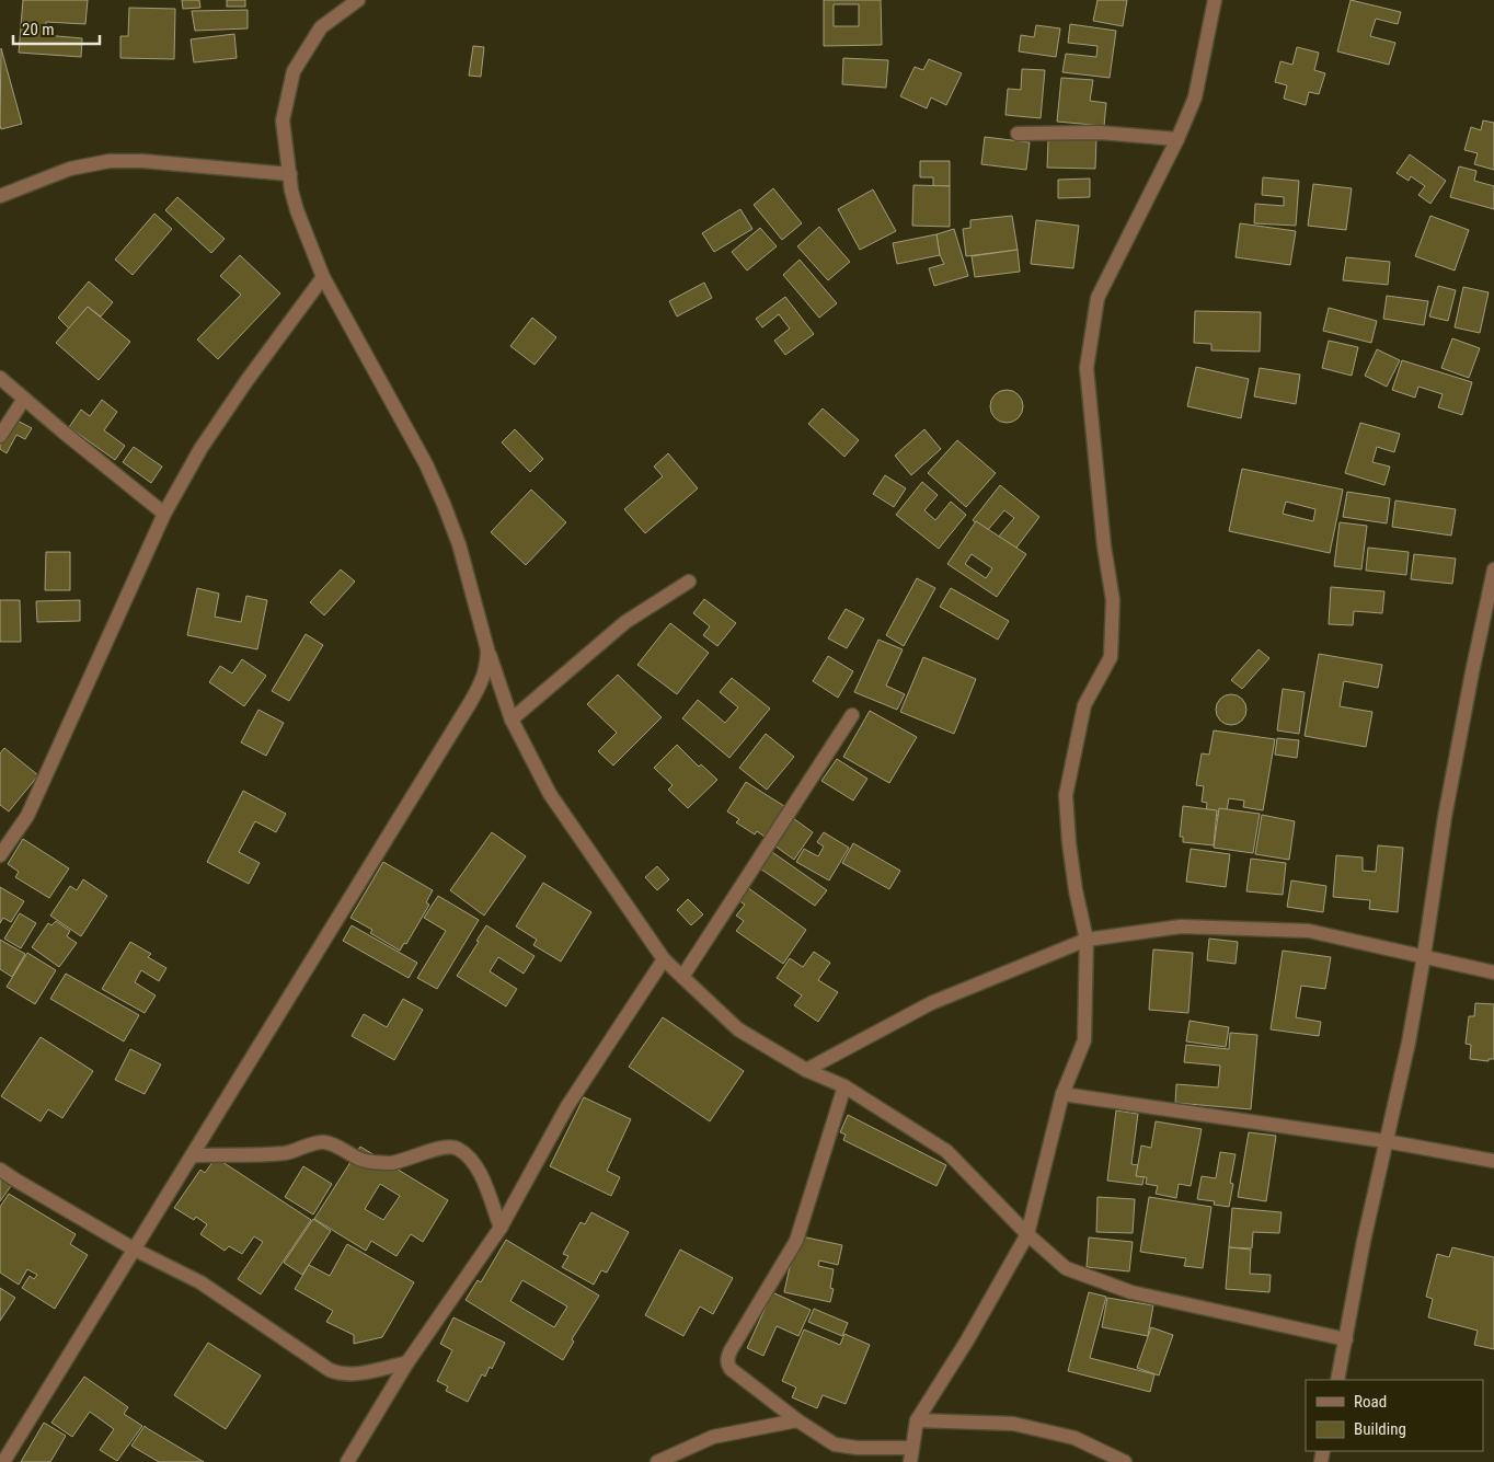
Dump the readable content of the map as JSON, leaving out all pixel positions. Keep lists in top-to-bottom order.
{
  "legend": ["Road", "Building"],
  "scale_bar": "20 m"
}
